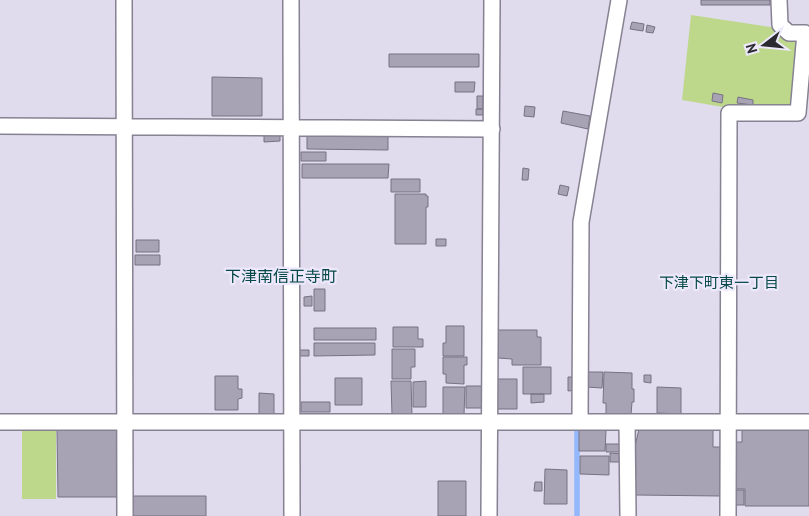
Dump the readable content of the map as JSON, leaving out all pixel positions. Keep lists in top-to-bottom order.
{
  "districts": ["下津南信正寺町", "下津下町東一丁目"],
  "north": "left"
}
